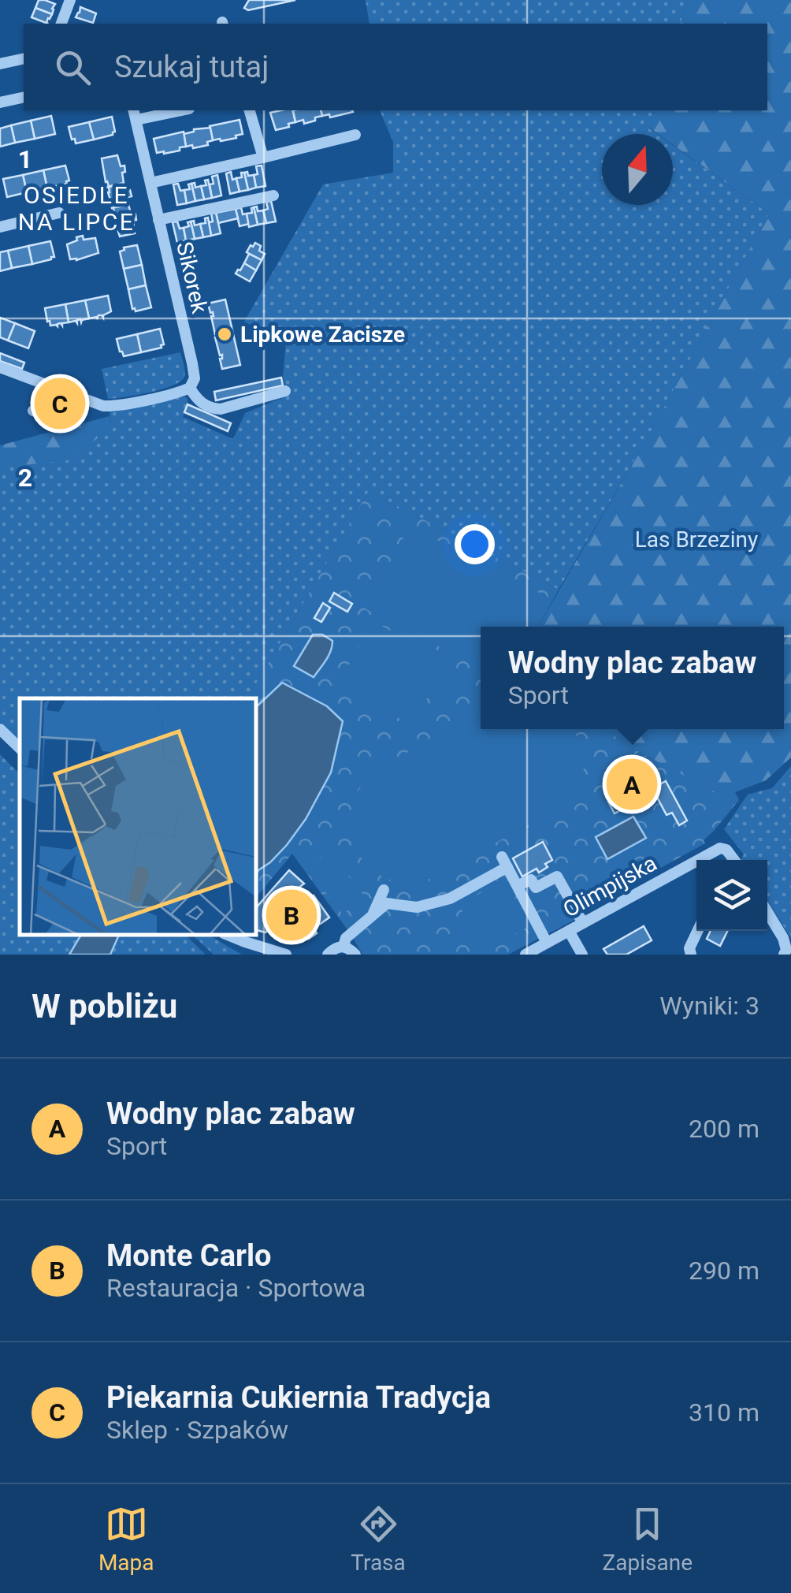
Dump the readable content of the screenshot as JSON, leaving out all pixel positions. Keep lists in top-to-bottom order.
{
  "streets": {
    "street": ["Sikorek", "Olimpijska"]
  },
  "districts": ["OSIEDLE NA LIPCE"],
  "parks": ["Las Brzeziny"],
  "places": ["Lipkowe Zacisze"],
  "north": "top",
  "page": {
    "search": "Szukaj tutaj",
    "pins": ["C", "A", "B"],
    "popup": ["Wodny plac zabaw", "Sport"],
    "heading": ["W pobliżu", "Wyniki: 3"],
    "list": [
      {
        "mark": "A",
        "name": "Wodny plac zabaw",
        "note": "Sport",
        "value": "200 m"
      },
      {
        "mark": "B",
        "name": "Monte Carlo",
        "note": "Restauracja · Sportowa",
        "value": "290 m"
      },
      {
        "mark": "C",
        "name": "Piekarnia Cukiernia Tradycja",
        "note": "Sklep · Szpaków",
        "value": "310 m"
      }
    ],
    "nav": ["Mapa", "Trasa", "Zapisane"]
  },
  "grid": {
    "rows": ["1", "2"]
  }
}
